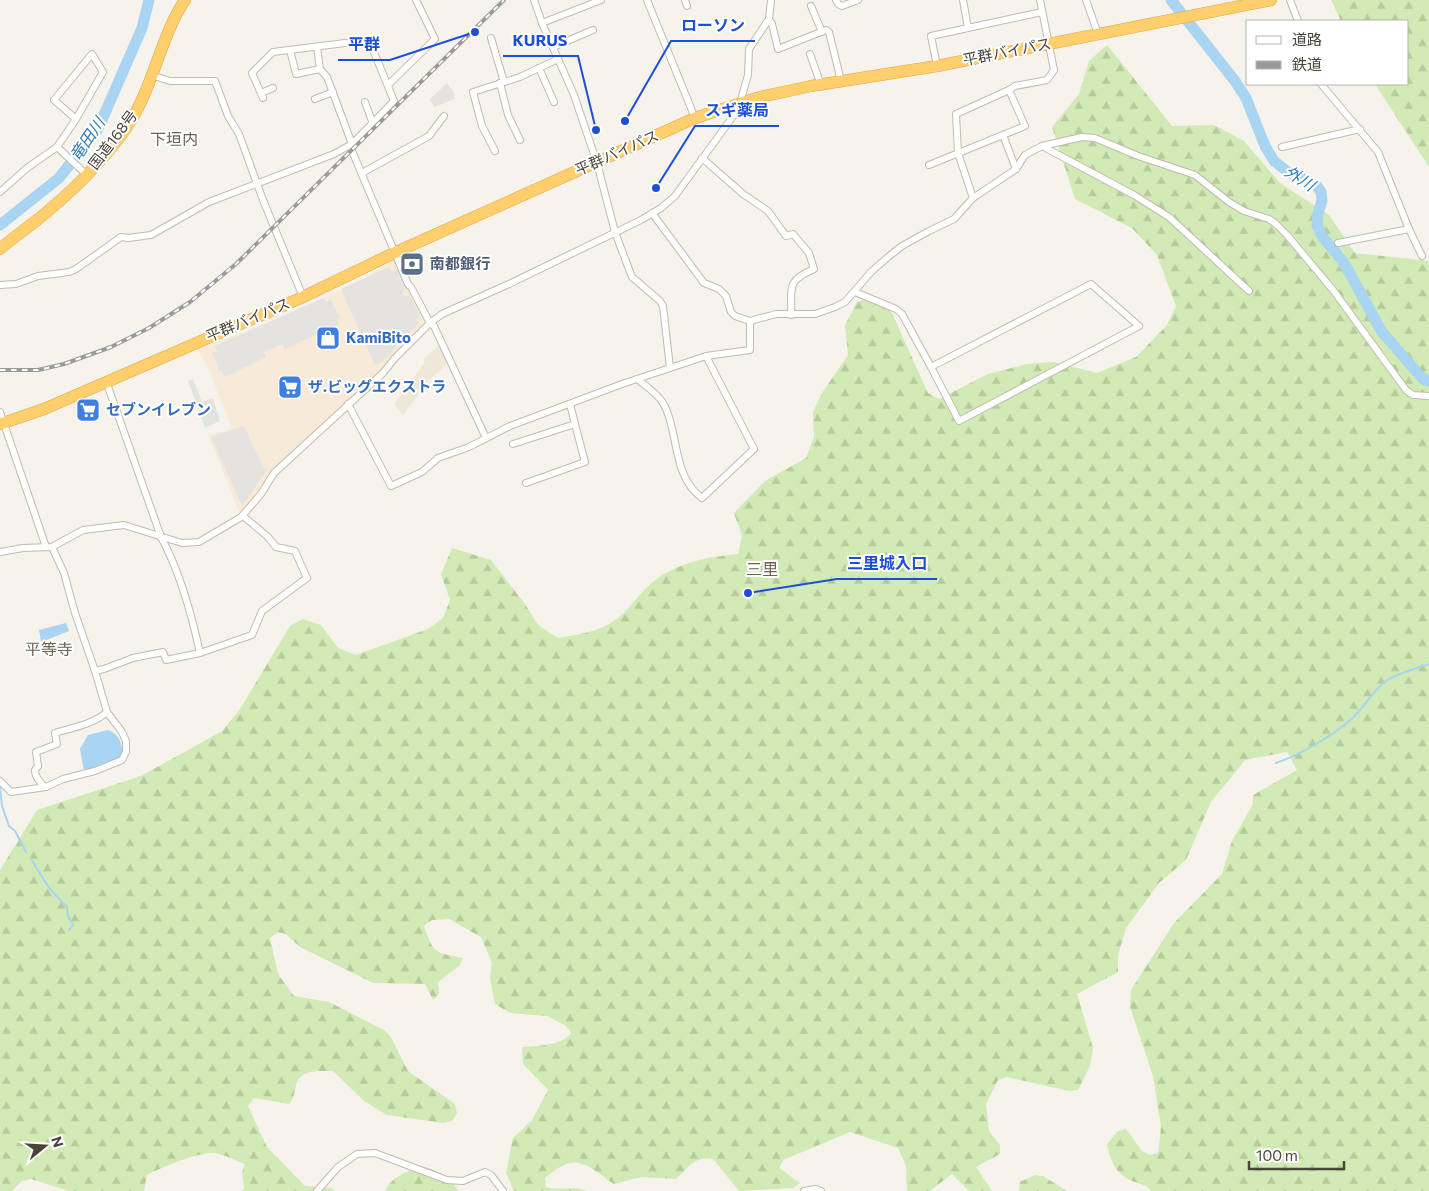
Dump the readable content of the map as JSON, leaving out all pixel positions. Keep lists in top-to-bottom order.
{
  "streets": {
    "highway": ["平群バイパス", "国道168号"]
  },
  "districts": ["下垣内", "三里", "平等寺"],
  "water": ["竜田川", "外川"],
  "places": {
    "other": [
      "平群",
      "ローソン",
      "KURUS",
      "スギ薬局",
      "三里城入口"
    ],
    "bank": ["南都銀行"],
    "shop": ["KamiBito"],
    "supermarket": ["ザ.ビッグエクストラ", "セブンイレブン"]
  },
  "legend": ["道路", "鉄道"],
  "scale_bar": "100 m",
  "north": "right"
}
